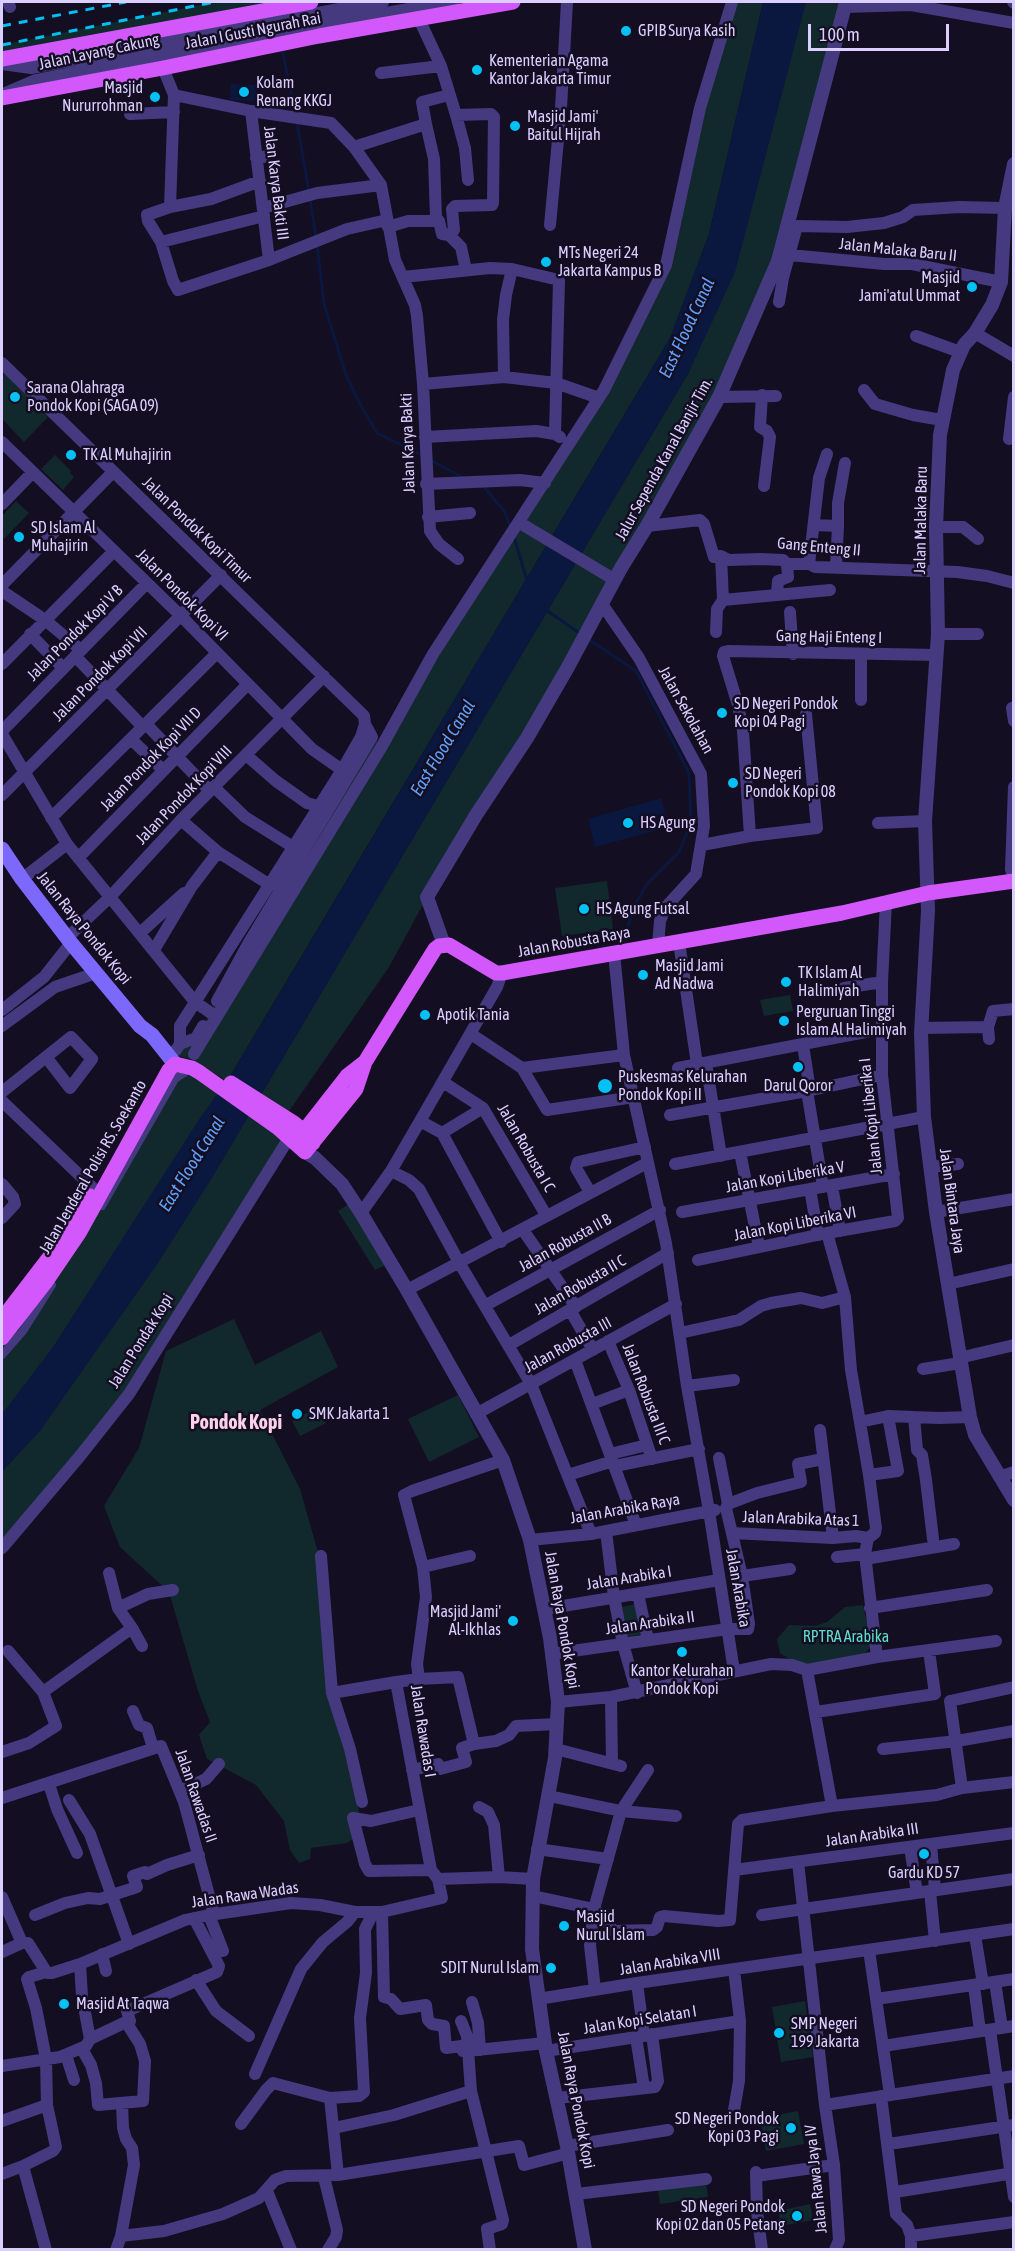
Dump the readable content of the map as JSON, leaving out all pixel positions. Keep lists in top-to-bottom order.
{
  "streets": {
    "main road": [
      "Jalan I Gusti Ngurah Rai",
      "Jalan Raya Pondok Kopi",
      "Jalan Robusta Raya",
      "Jalan Jenderal Polisi RS. Soekanto"
    ],
    "street": [
      "Jalan Layang Cakung",
      "Jalan Karya Bakti III",
      "Jalan Malaka Baru II",
      "Jalan Karya Bakti",
      "Jalur Sependa Kanal Banjir Tim.",
      "Jalan Malaka Baru",
      "Jalan Pondok Kopi Timur",
      "Gang Enteng II",
      "Jalan Pondok Kopi VI",
      "Jalan Pondok Kopi V B",
      "Gang Haji Enteng I",
      "Jalan Pondok Kopi VII",
      "Jalan Sekolahan",
      "Jalan Pondok Kopi VII D",
      "Jalan Pondok Kopi VIII",
      "Jalan Kopi Liberika I",
      "Jalan Robusta I C",
      "Jalan Kopi Liberika V",
      "Jalan Bintara Jaya",
      "Jalan Kopi Liberika VI",
      "Jalan Robusta II B",
      "Jalan Robusta II C",
      "Jalan Pondak Kopi",
      "Jalan Robusta III",
      "Jalan Robusta III C",
      "Jalan Arabika Raya",
      "Jalan Arabika Atas 1",
      "Jalan Arabika I",
      "Jalan Arabika",
      "Jalan Arabika II",
      "Jalan Rawadas I",
      "Jalan Rawadas II",
      "Jalan Arabika III",
      "Jalan Rawa Wadas",
      "Jalan Arabika VIII",
      "Jalan Kopi Selatan I",
      "Jalan Rawa Jaya IV"
    ]
  },
  "crossings": [
    ["Jalan I Gusti Ngurah Rai", "Jalan Layang Cakung"],
    ["Jalan Malaka Baru II", "Jalan Malaka Baru"],
    ["Jalur Sependa Kanal Banjir Tim.", "Jalan Sekolahan"],
    ["Jalur Sependa Kanal Banjir Tim.", "Jalan Robusta Raya"],
    ["Jalan Malaka Baru", "Gang Enteng II"],
    ["Jalan Malaka Baru", "Gang Haji Enteng I"],
    ["Jalan Malaka Baru", "Jalan Robusta Raya"],
    ["Jalan Malaka Baru", "Jalan Bintara Jaya"],
    ["Jalan Pondok Kopi Timur", "Jalan Pondok Kopi VII"],
    ["Jalan Pondok Kopi Timur", "Jalan Pondok Kopi VIII"],
    ["Jalan Pondok Kopi VI", "Jalan Pondok Kopi V B"],
    ["Jalan Pondok Kopi VI", "Jalan Pondok Kopi VII"],
    ["Jalan Pondok Kopi VI", "Jalan Pondok Kopi VII D"],
    ["Jalan Pondok Kopi VI", "Jalan Pondok Kopi VIII"],
    ["Jalan Sekolahan", "Jalan Robusta Raya"],
    ["Jalan Pondok Kopi VIII", "Jalan Raya Pondok Kopi"],
    ["Jalan Raya Pondok Kopi", "Jalan Jenderal Polisi RS. Soekanto"],
    ["Jalan Raya Pondok Kopi", "Jalan Pondak Kopi"],
    ["Jalan Raya Pondok Kopi", "Jalan Robusta III"],
    ["Jalan Raya Pondok Kopi", "Jalan Arabika Raya"],
    ["Jalan Raya Pondok Kopi", "Jalan Arabika I"],
    ["Jalan Raya Pondok Kopi", "Jalan Arabika II"],
    ["Jalan Raya Pondok Kopi", "Jalan Rawadas I"],
    ["Jalan Raya Pondok Kopi", "Jalan Arabika VIII"],
    ["Jalan Raya Pondok Kopi", "Jalan Kopi Selatan I"],
    ["Jalan Robusta Raya", "Jalan Kopi Liberika I"],
    ["Jalan Robusta Raya", "Jalan Bintara Jaya"],
    ["Jalan Robusta Raya", "Jalan Arabika"],
    ["Jalan Kopi Liberika I", "Jalan Kopi Liberika V"],
    ["Jalan Kopi Liberika I", "Jalan Kopi Liberika VI"],
    ["Jalan Robusta II B", "Jalan Arabika"],
    ["Jalan Robusta II C", "Jalan Arabika"],
    ["Jalan Robusta III", "Jalan Robusta III C"],
    ["Jalan Robusta III", "Jalan Arabika"],
    ["Jalan Arabika Raya", "Jalan Arabika"],
    ["Jalan Arabika I", "Jalan Arabika"],
    ["Jalan Arabika", "Jalan Arabika II"],
    ["Jalan Rawadas I", "Jalan Rawa Wadas"],
    ["Jalan Rawadas II", "Jalan Rawa Wadas"]
  ],
  "districts": ["Pondok Kopi"],
  "water": ["East Flood Canal"],
  "parks": ["RPTRA Arabika"],
  "places": [
    "GPIB Surya Kasih",
    "Kementerian Agama Kantor Jakarta Timur",
    "Kolam Renang KKGJ",
    "Masjid Nururrohman",
    "Masjid Jami' Baitul Hijrah",
    "MTs Negeri 24 Jakarta Kampus B",
    "Masjid Jami'atul Ummat",
    "Sarana Olahraga Pondok Kopi (SAGA 09)",
    "TK Al Muhajirin",
    "SD Islam Al Muhajirin",
    "SD Negeri Pondok Kopi 04 Pagi",
    "SD Negeri Pondok Kopi 08",
    "HS Agung",
    "HS Agung Futsal",
    "Masjid Jami Ad Nadwa",
    "TK Islam Al Halimiyah",
    "Apotik Tania",
    "Perguruan Tinggi Islam Al Halimiyah",
    "Darul Qoror",
    "Puskesmas Kelurahan Pondok Kopi II",
    "SMK Jakarta 1",
    "Masjid Jami' Al-Ikhlas",
    "Kantor Kelurahan Pondok Kopi",
    "Gardu KD 57",
    "Masjid Nurul Islam",
    "SDIT Nurul Islam",
    "Masjid At Taqwa",
    "SMP Negeri 199 Jakarta",
    "SD Negeri Pondok Kopi 03 Pagi",
    "SD Negeri Pondok Kopi 02 dan 05 Petang"
  ],
  "scale_bar": "100 m"
}
